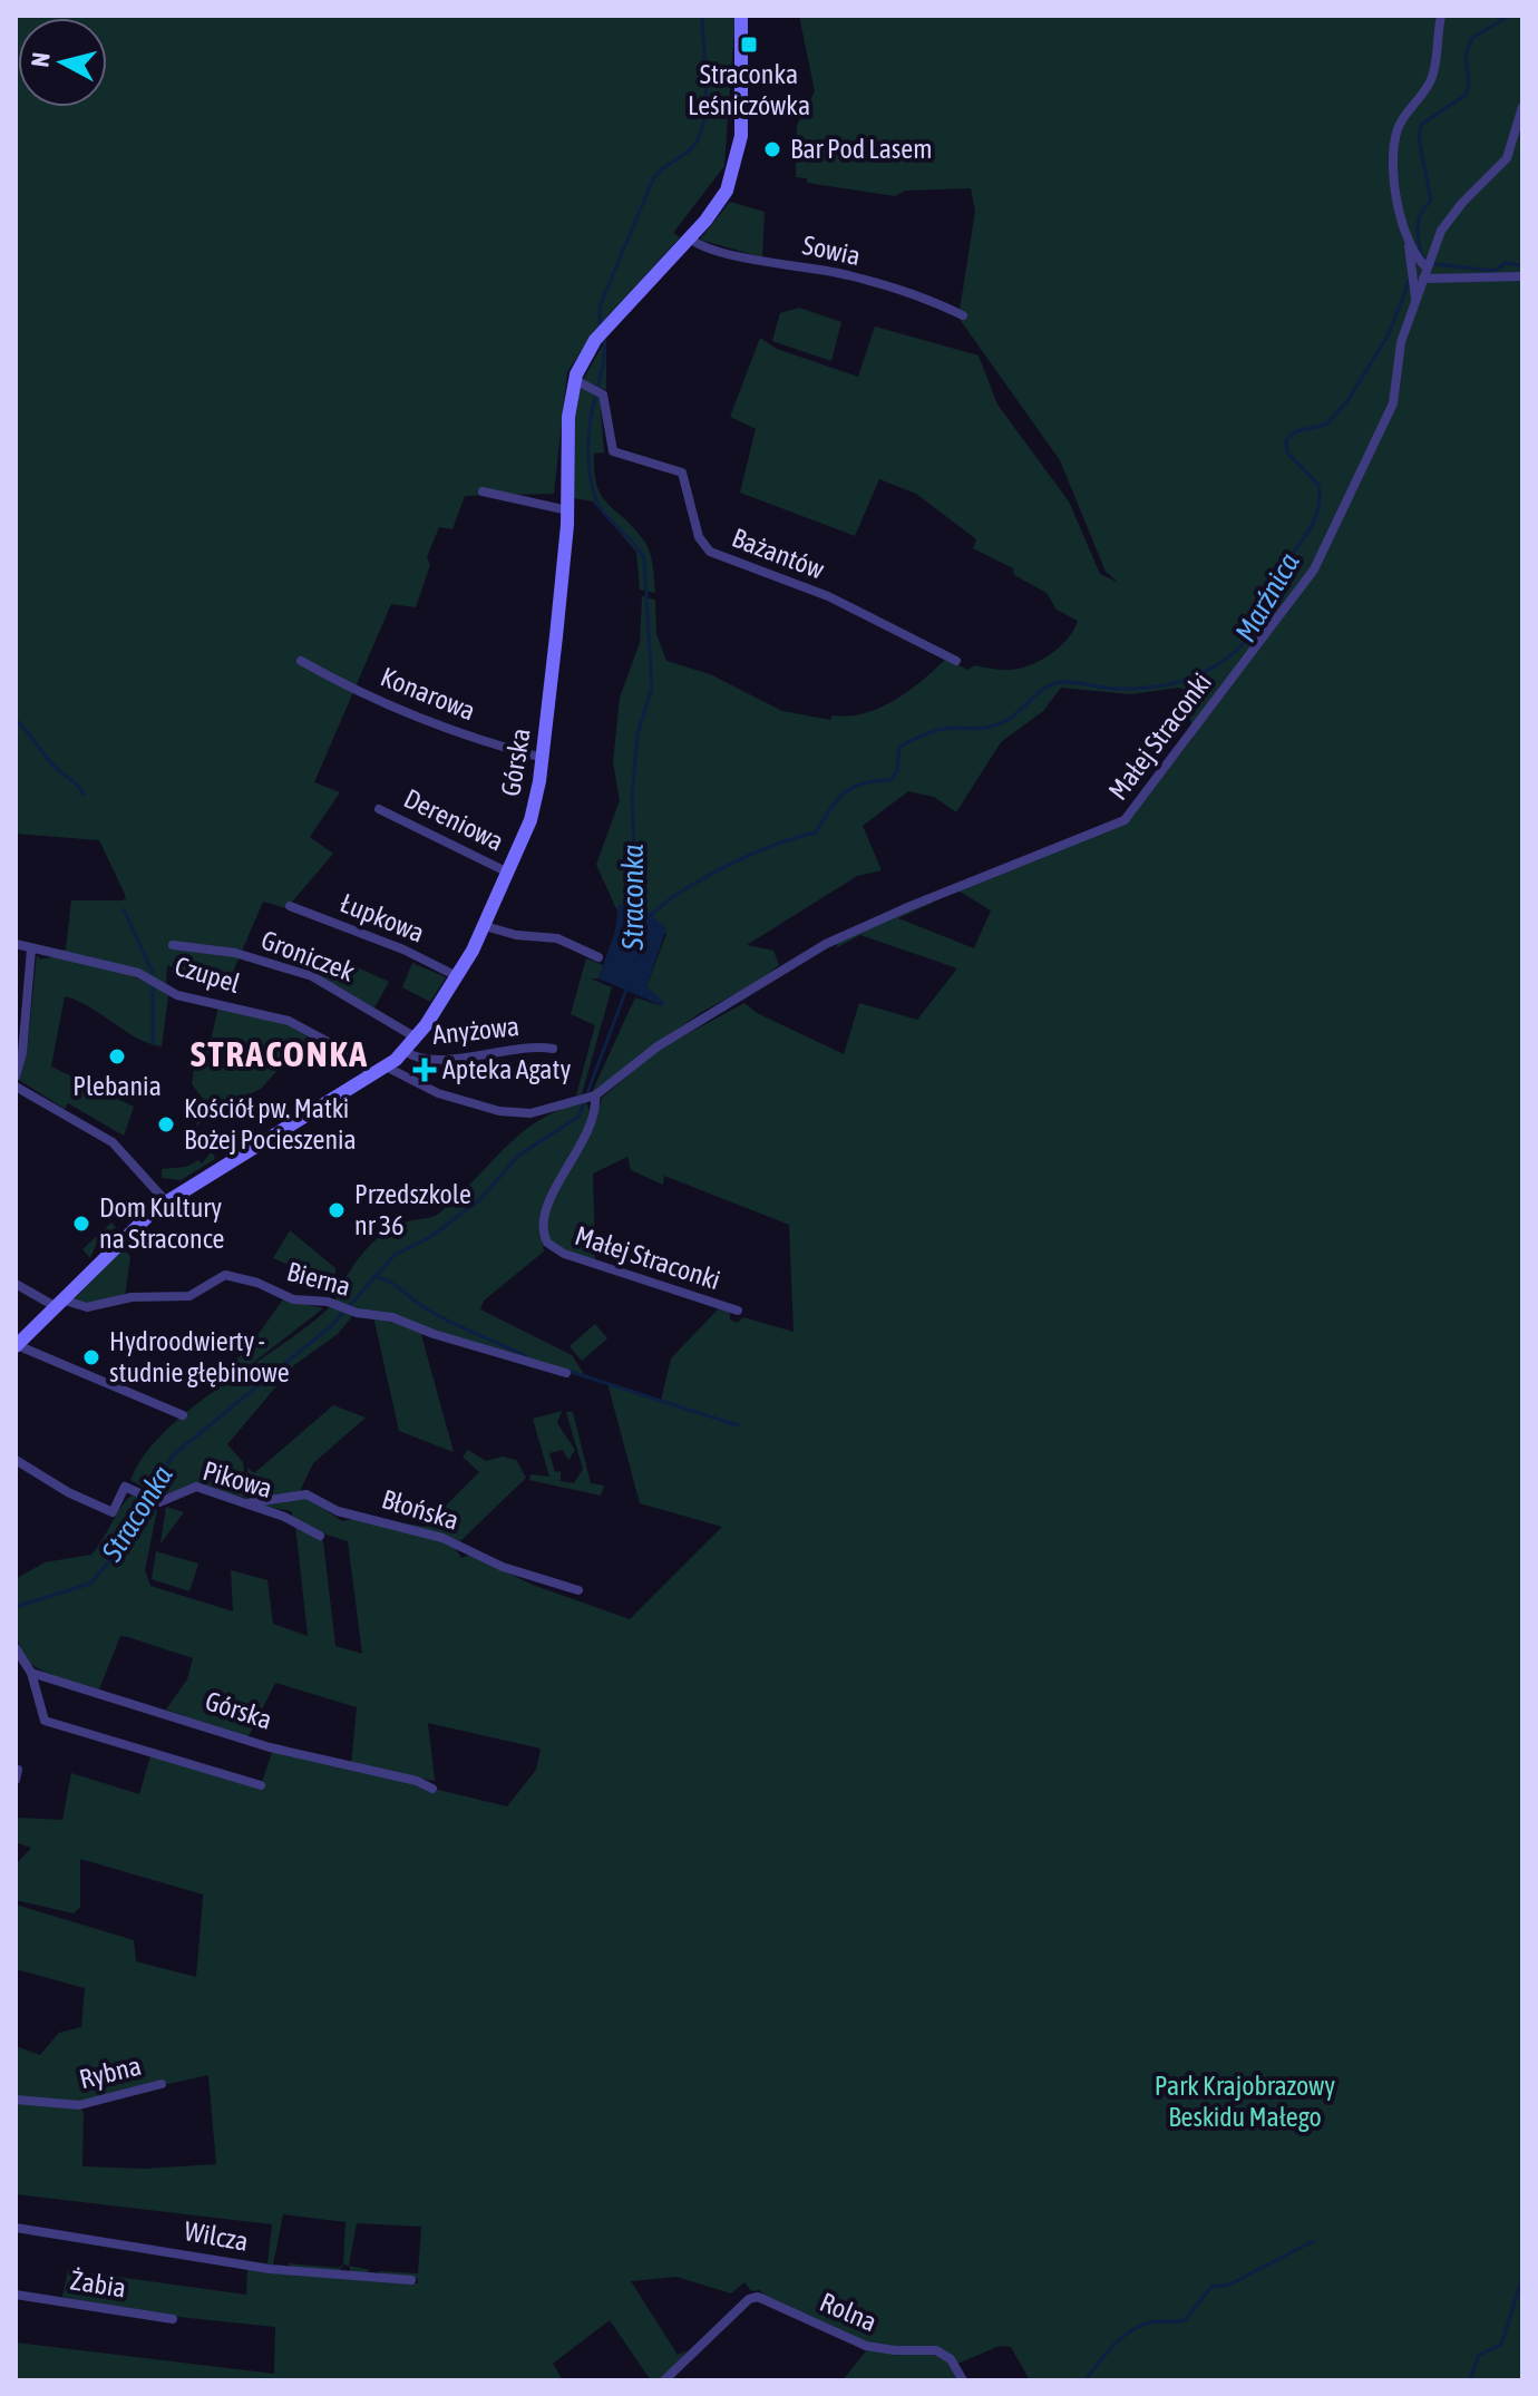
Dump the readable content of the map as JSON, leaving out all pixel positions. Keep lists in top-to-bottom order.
{
  "streets": {
    "street": [
      "Sowia",
      "Bażantów",
      "Konarowa",
      "Małej Straconki",
      "Górska",
      "Dereniowa",
      "Łupkowa",
      "Groniczek",
      "Czupel",
      "Anyżowa",
      "Bierna",
      "Pikowa",
      "Błońska",
      "Rybna",
      "Wilcza",
      "Żabia",
      "Rolna"
    ]
  },
  "crossings": [
    ["Sowia", "Górska"],
    ["Bażantów", "Górska"],
    ["Konarowa", "Górska"],
    ["Małej Straconki", "Górska"],
    ["Małej Straconki", "Czupel"],
    ["Górska", "Dereniowa"],
    ["Górska", "Łupkowa"],
    ["Górska", "Groniczek"],
    ["Górska", "Czupel"],
    ["Górska", "Anyżowa"],
    ["Górska", "Bierna"],
    ["Pikowa", "Błońska"]
  ],
  "districts": ["STRACONKA"],
  "water": ["Marźnica", "Straconka"],
  "parks": ["Park Krajobrazowy Beskidu Małego"],
  "places": {
    "transit": ["Straconka Leśniczówka"],
    "other": [
      "Bar Pod Lasem",
      "Plebania",
      "Kościół pw. Matki Bożej Pocieszenia",
      "Przedszkole nr 36",
      "Dom Kultury na Straconce",
      "Hydroodwierty - studnie głębinowe"
    ],
    "health": ["Apteka Agaty"]
  },
  "north": "left"
}
